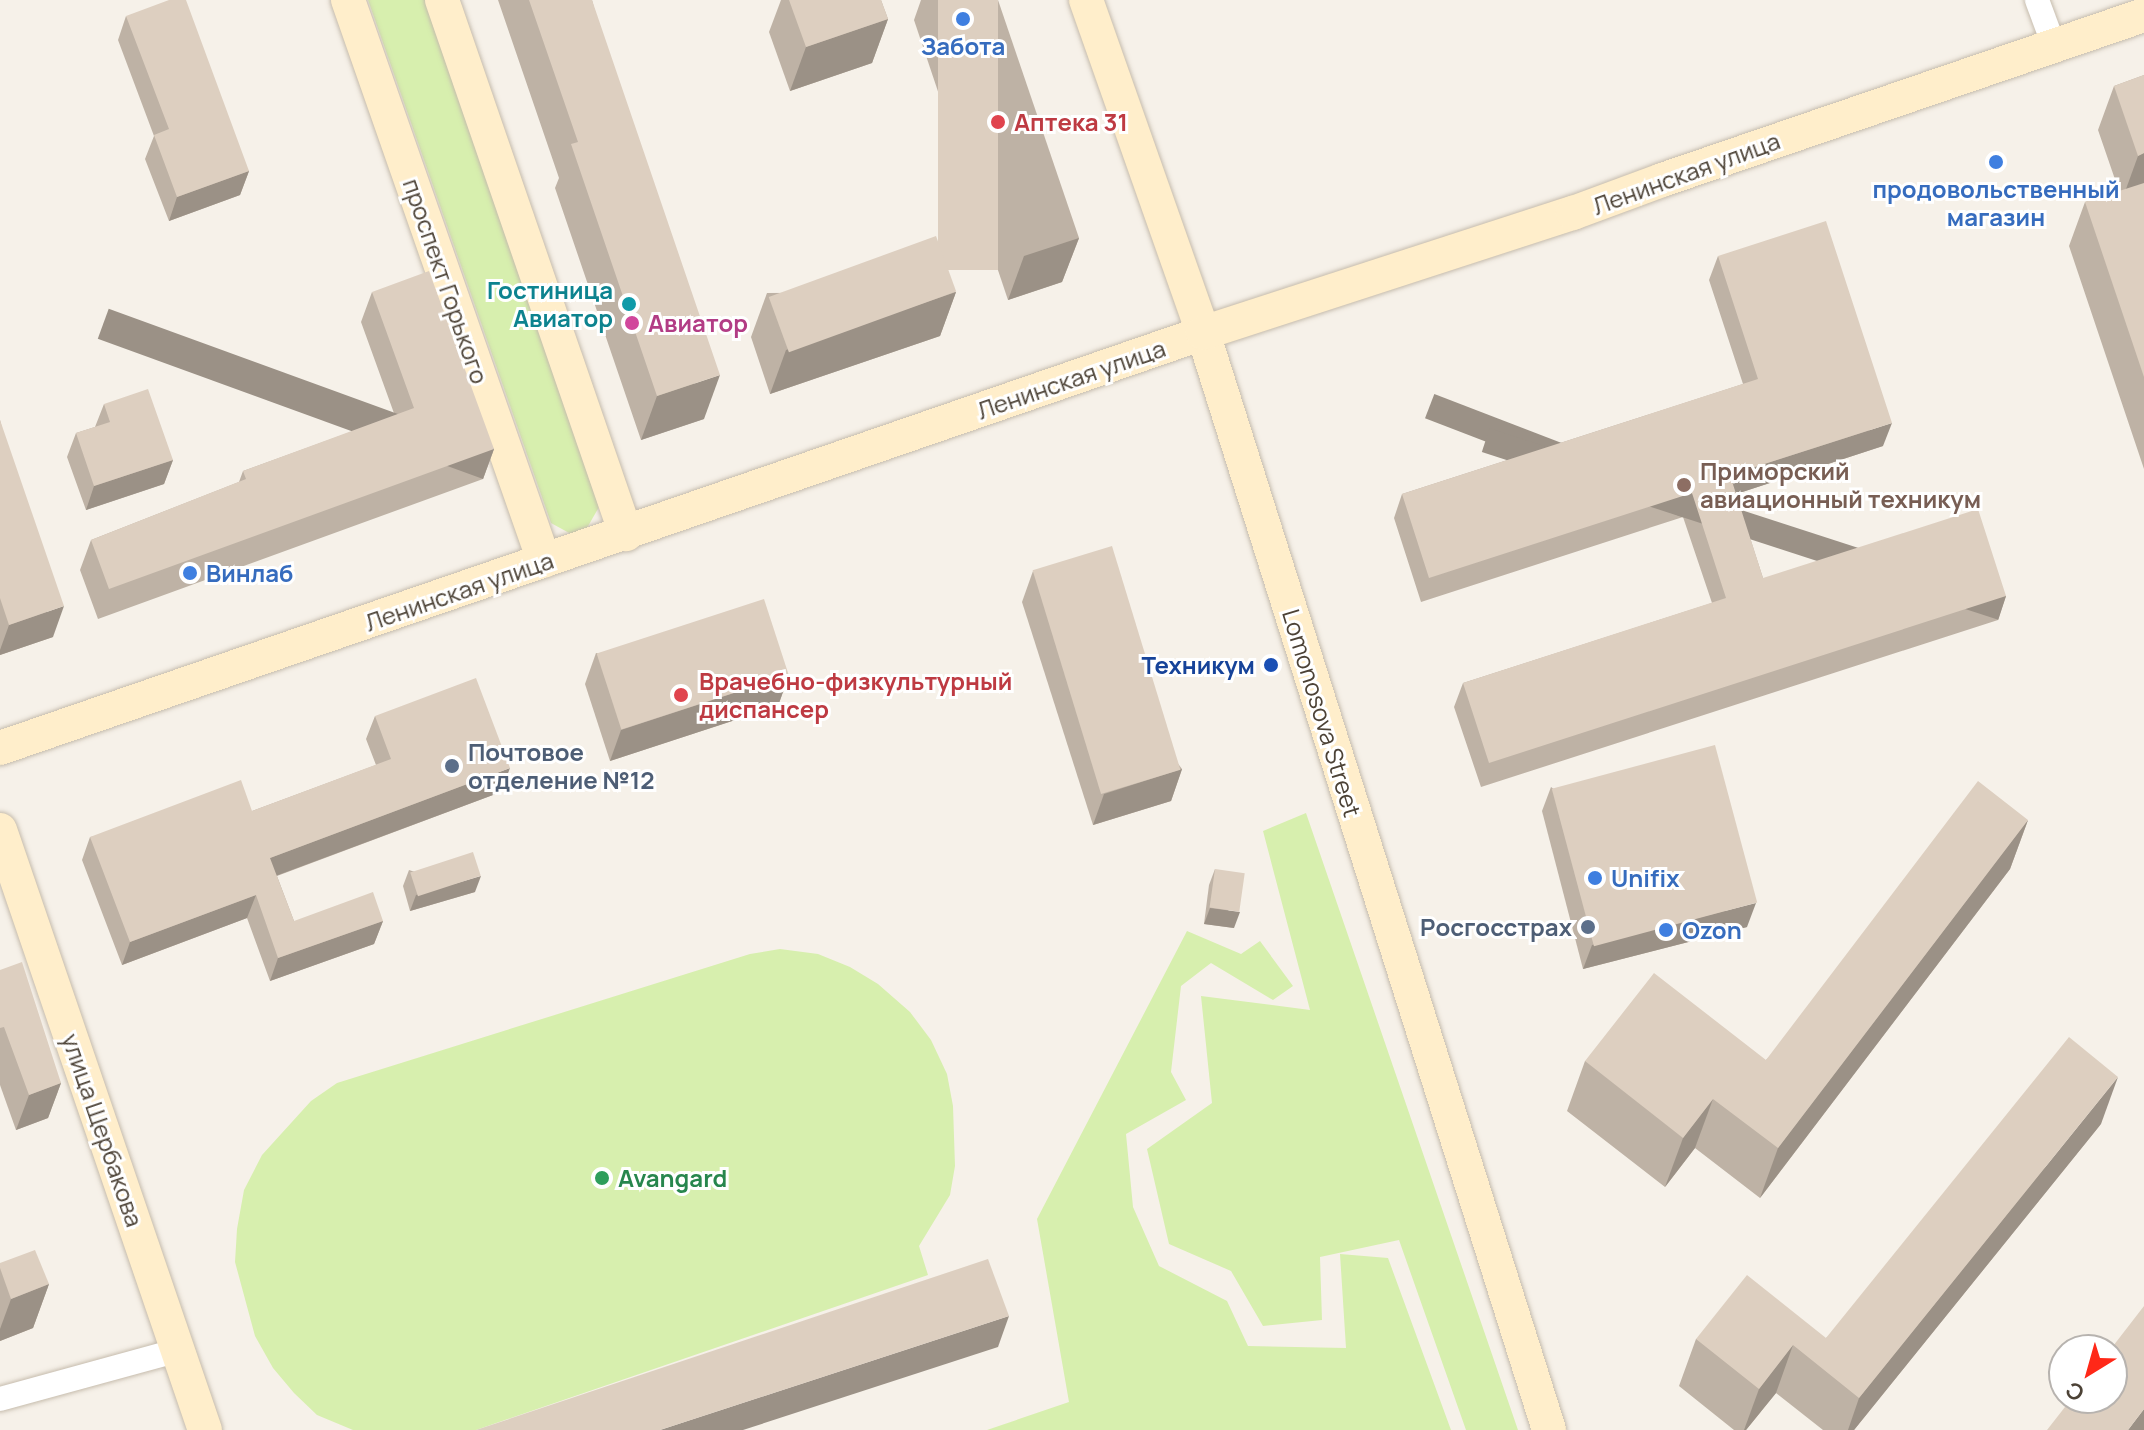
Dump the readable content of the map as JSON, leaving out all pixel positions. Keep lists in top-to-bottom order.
{
  "streets": {
    "main road": [
      "Ленинская улица",
      "проспект Горького",
      "Lomonosova Street",
      "улица Щербакова"
    ]
  },
  "crossings": [
    ["Ленинская улица", "проспект Горького"],
    ["Ленинская улица", "Lomonosova Street"]
  ],
  "places": [
    "Забота",
    "Аптека 31",
    "продовольственный магазин",
    "Гостиница Авиатор",
    "Авиатор",
    "Приморский авиационный техникум",
    "Винлаб",
    "Техникум",
    "Врачебно-физкультурный диспансер",
    "Почтовое отделение №12",
    "Unifix",
    "Росгосстрах",
    "Ozon",
    "Avangard"
  ],
  "north": "bottom left"
}
